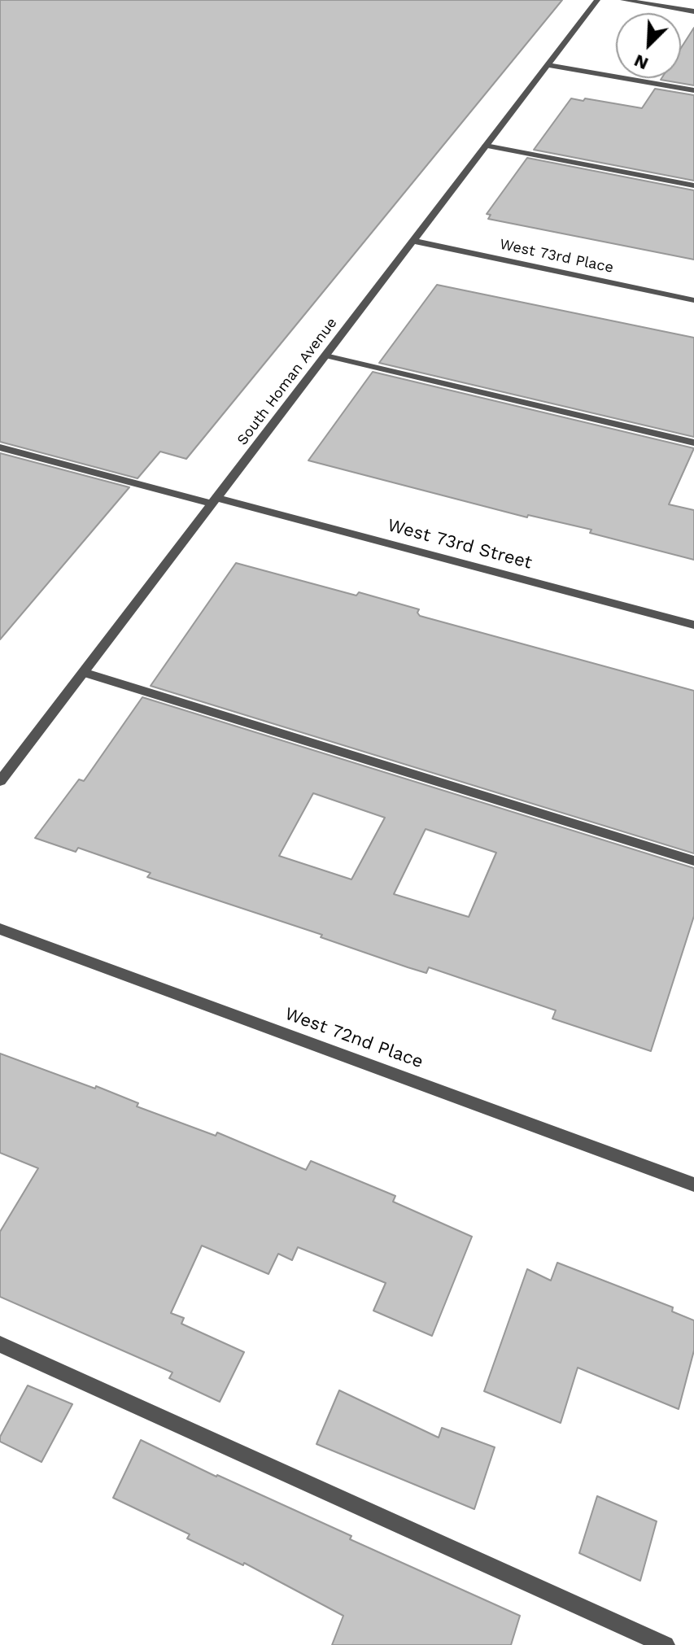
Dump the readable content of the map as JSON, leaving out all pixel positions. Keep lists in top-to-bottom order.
{
  "streets": {
    "street": [
      "West 73rd Place",
      "South Homan Avenue",
      "West 73rd Street",
      "West 72nd Place"
    ]
  },
  "crossings": [
    ["West 73rd Place", "South Homan Avenue"],
    ["South Homan Avenue", "West 73rd Street"]
  ],
  "north": "bottom left"
}
